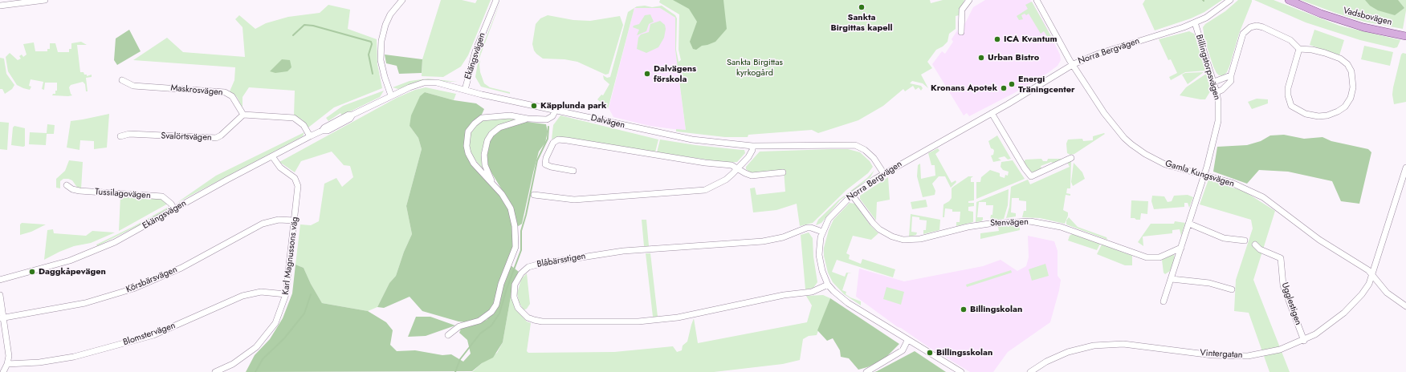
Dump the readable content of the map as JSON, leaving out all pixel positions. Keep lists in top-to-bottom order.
{
  "streets": {
    "main road": ["Vadsbovägen"],
    "street": [
      "Norra Bergvägen",
      "Ekängsvägen",
      "Billingstorpsvägen",
      "Maskrosvägen",
      "Dalvägen",
      "Svalörtsvägen",
      "Gamla Kungsvägen",
      "Tussilagovägen",
      "Stenvägen",
      "Karl Magnussons väg",
      "Blåbärsstigen",
      "Körsbärsvägen",
      "Ugglestigen",
      "Blomstervägen",
      "Vintergatan"
    ]
  },
  "crossings": [
    ["Norra Bergvägen", "Billingstorpsvägen"],
    ["Norra Bergvägen", "Dalvägen"],
    ["Norra Bergvägen", "Gamla Kungsvägen"],
    ["Norra Bergvägen", "Stenvägen"],
    ["Norra Bergvägen", "Blåbärsstigen"],
    ["Ekängsvägen", "Dalvägen"],
    ["Ekängsvägen", "Tussilagovägen"],
    ["Ekängsvägen", "Karl Magnussons väg"],
    ["Billingstorpsvägen", "Gamla Kungsvägen"],
    ["Billingstorpsvägen", "Stenvägen"],
    ["Maskrosvägen", "Svalörtsvägen"],
    ["Gamla Kungsvägen", "Vintergatan"],
    ["Karl Magnussons väg", "Körsbärsvägen"],
    ["Karl Magnussons väg", "Blomstervägen"],
    ["Ugglestigen", "Vintergatan"]
  ],
  "parks": ["Sankta Birgittas kyrkogård"],
  "places": [
    "Sankta Birgittas kapell",
    "ICA Kvantum",
    "Urban Bistro",
    "Dalvägens förskola",
    "Energi Träningcenter",
    "Kronans Apotek",
    "Käpplunda park",
    "Daggkåpevägen",
    "Billingskolan",
    "Billingsskolan"
  ]
}
